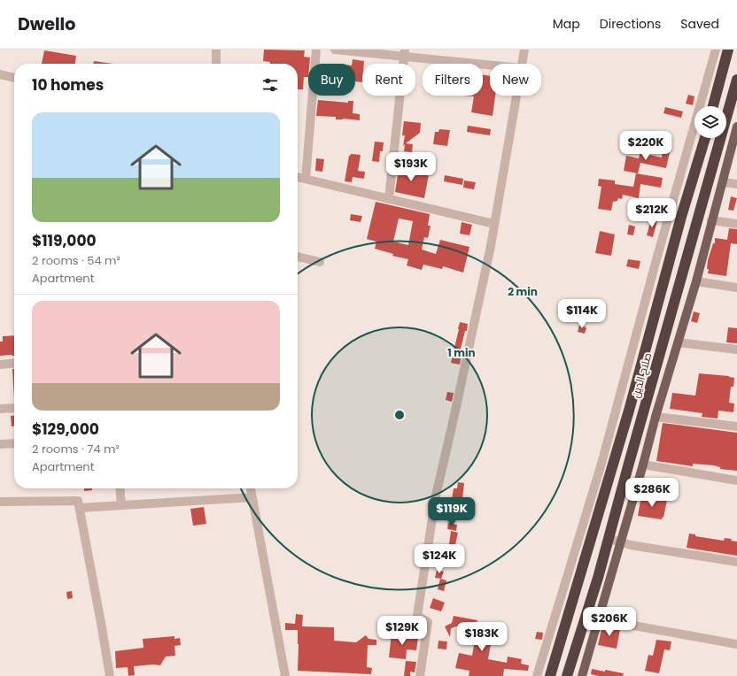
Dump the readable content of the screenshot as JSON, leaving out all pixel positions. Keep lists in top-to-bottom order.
{
  "streets": {
    "highway": ["صلاح الدين"]
  },
  "page": {
    "header": "Dwello",
    "nav": ["Map", "Directions", "Saved"],
    "chip": [
      "Buy",
      "Rent",
      "Filters",
      "New"
    ],
    "heading": "10 homes",
    "list": [
      {
        "name": "$119,000",
        "note": "2 rooms · 54 m² · Apartment"
      },
      {
        "name": "$129,000",
        "note": "2 rooms · 74 m² · Apartment"
      }
    ],
    "price": [
      "$220K",
      "$193K",
      "$212K",
      "$114K",
      "$286K",
      "$119K",
      "$124K",
      "$206K",
      "$129K",
      "$183K"
    ]
  },
  "rings": ["2 min", "1 min"]
}
